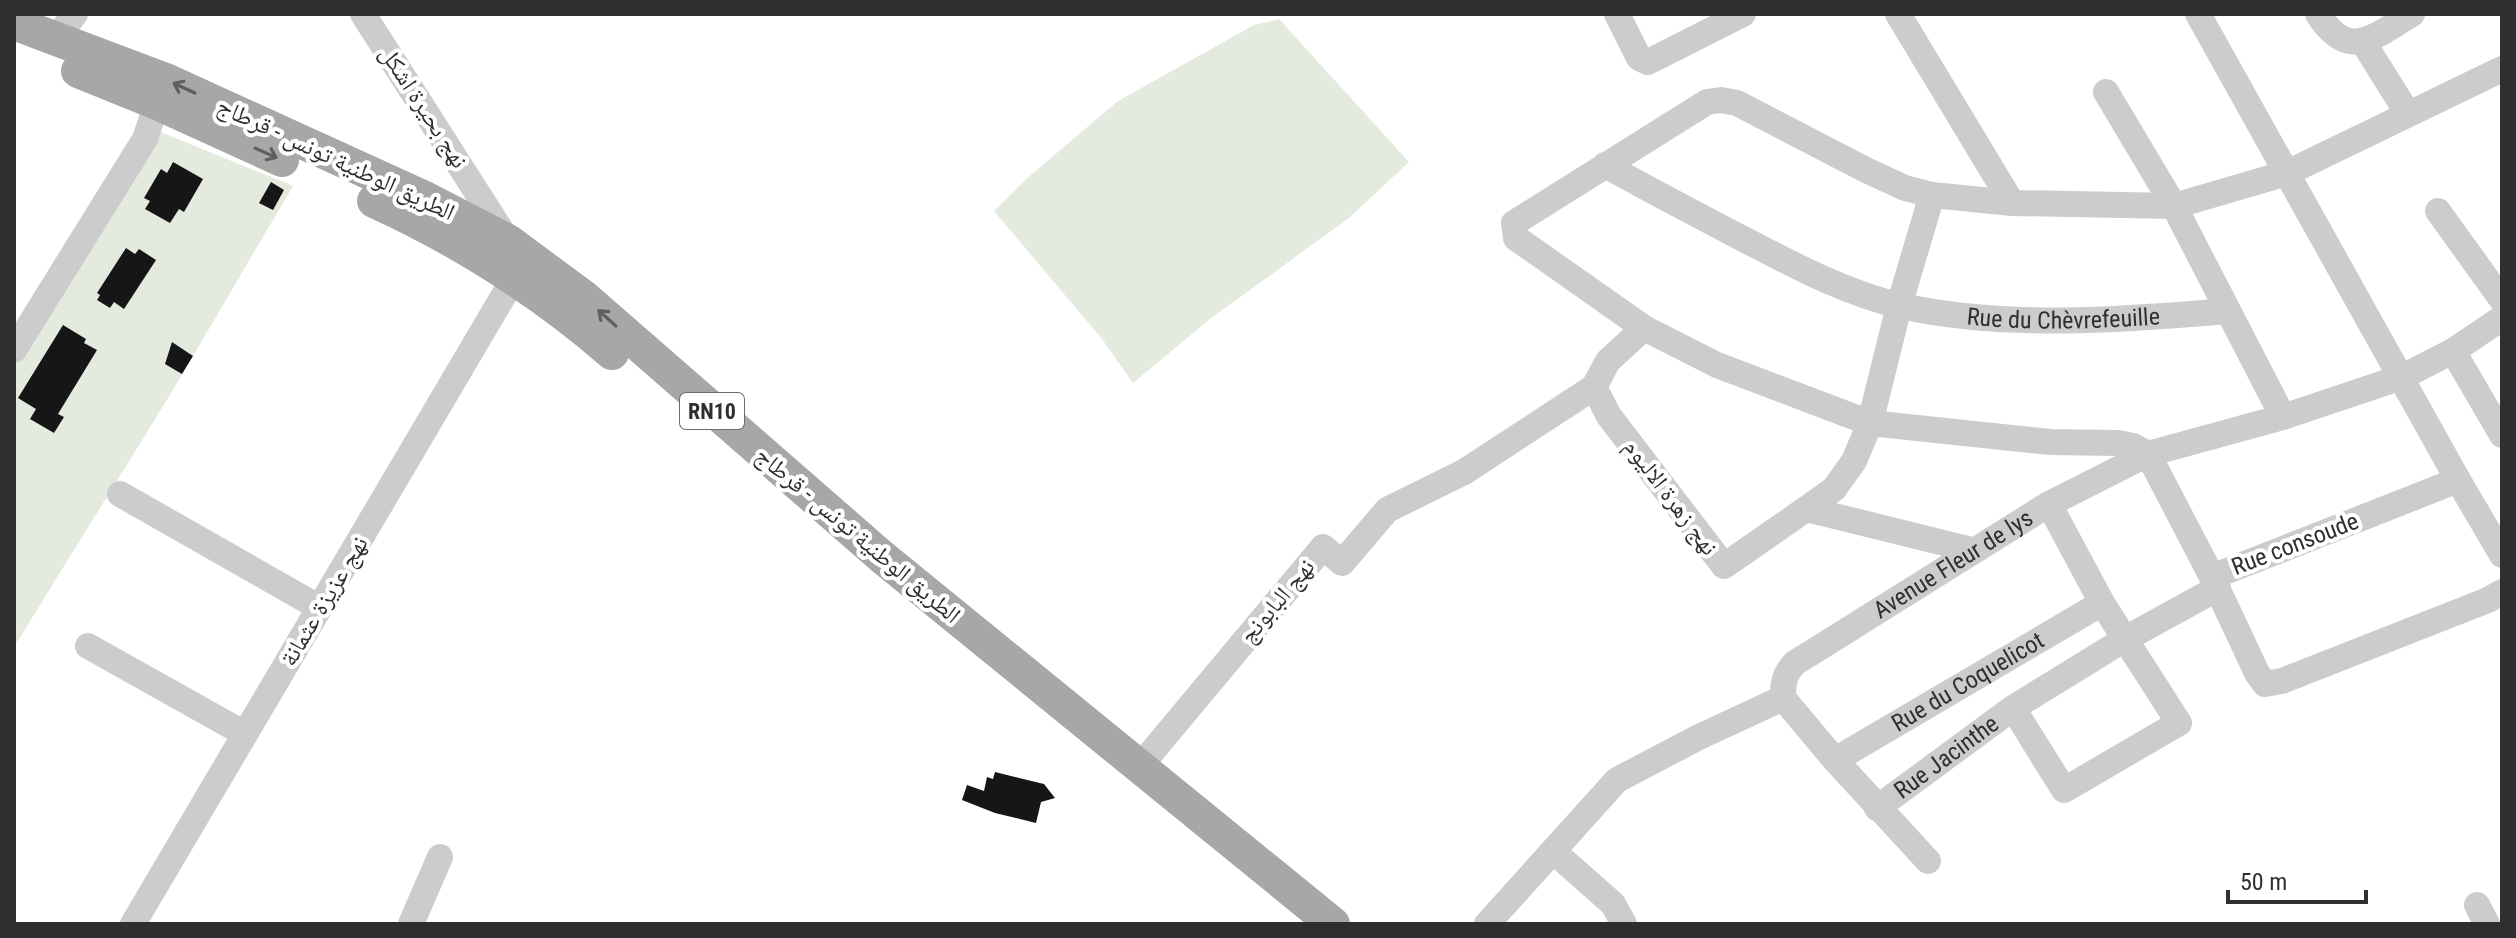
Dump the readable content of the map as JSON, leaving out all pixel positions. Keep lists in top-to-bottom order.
{
  "streets": {
    "main road": ["الطريق الوطنية تونس - قرطاج", "RN10"],
    "street": [
      "نهج بحيرة اشكل",
      "Rue du Chèvrefeuille",
      "نهج زهرة الاليوم",
      "Rue consoude",
      "Avenue Fleur de lys",
      "نهج عزيزة عثمانة",
      "نهج البابونج",
      "Rue du Coquelicot",
      "Rue Jacinthe"
    ]
  },
  "crossings": [
    ["نهج بحيرة اشكل", "الطريق الوطنية تونس - قرطاج"],
    ["الطريق الوطنية تونس - قرطاج", "نهج عزيزة عثمانة"],
    ["الطريق الوطنية تونس - قرطاج", "نهج البابونج"],
    ["نهج زهرة الاليوم", "نهج البابونج"]
  ],
  "scale_bar": "50 m"
}
